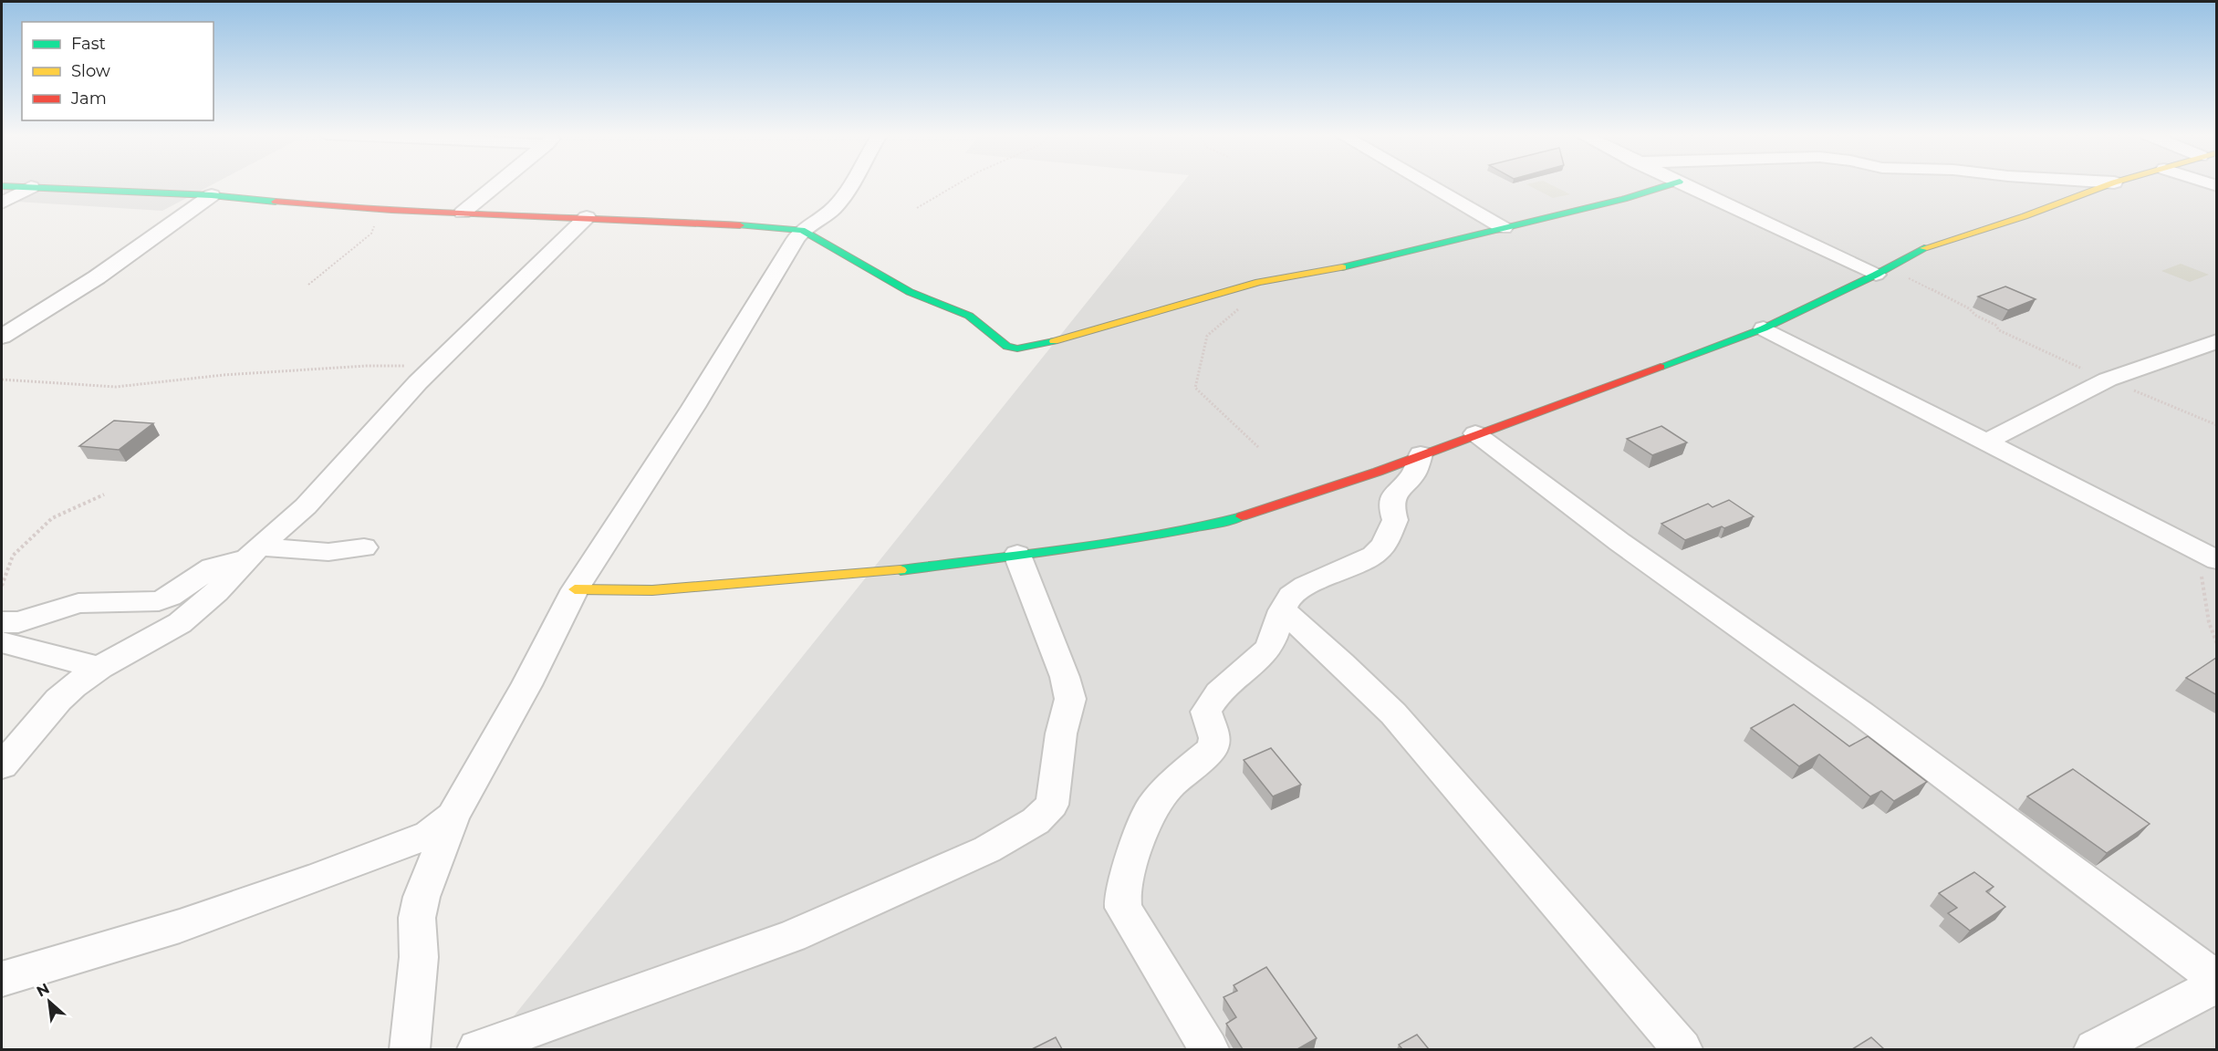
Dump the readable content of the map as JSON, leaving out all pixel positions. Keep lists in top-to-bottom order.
{
  "legend": ["Fast", "Slow", "Jam"],
  "north": "top left"
}
